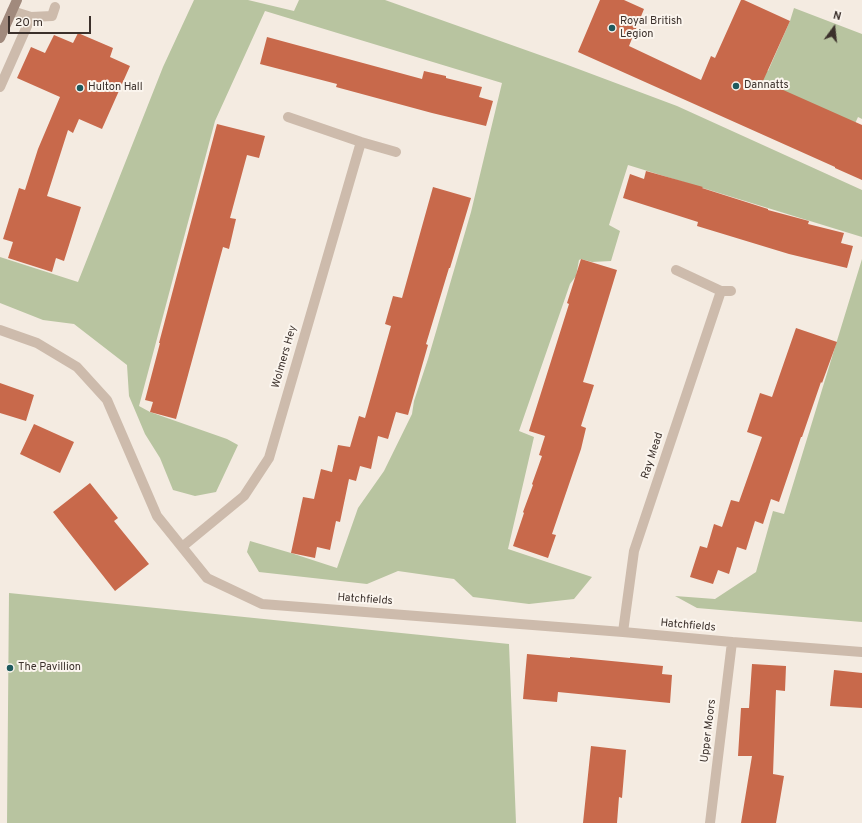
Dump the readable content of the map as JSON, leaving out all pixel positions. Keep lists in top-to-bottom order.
{
  "streets": {
    "street": [
      "Wolmers Hey",
      "Ray Mead",
      "Hatchfields",
      "Upper Moors"
    ]
  },
  "crossings": [
    ["Wolmers Hey", "Hatchfields"],
    ["Ray Mead", "Hatchfields"],
    ["Hatchfields", "Upper Moors"]
  ],
  "places": [
    "Royal British Legion",
    "Dannatts",
    "Hulton Hall",
    "The Pavillion"
  ],
  "scale_bar": "20 m",
  "north": "top"
}
